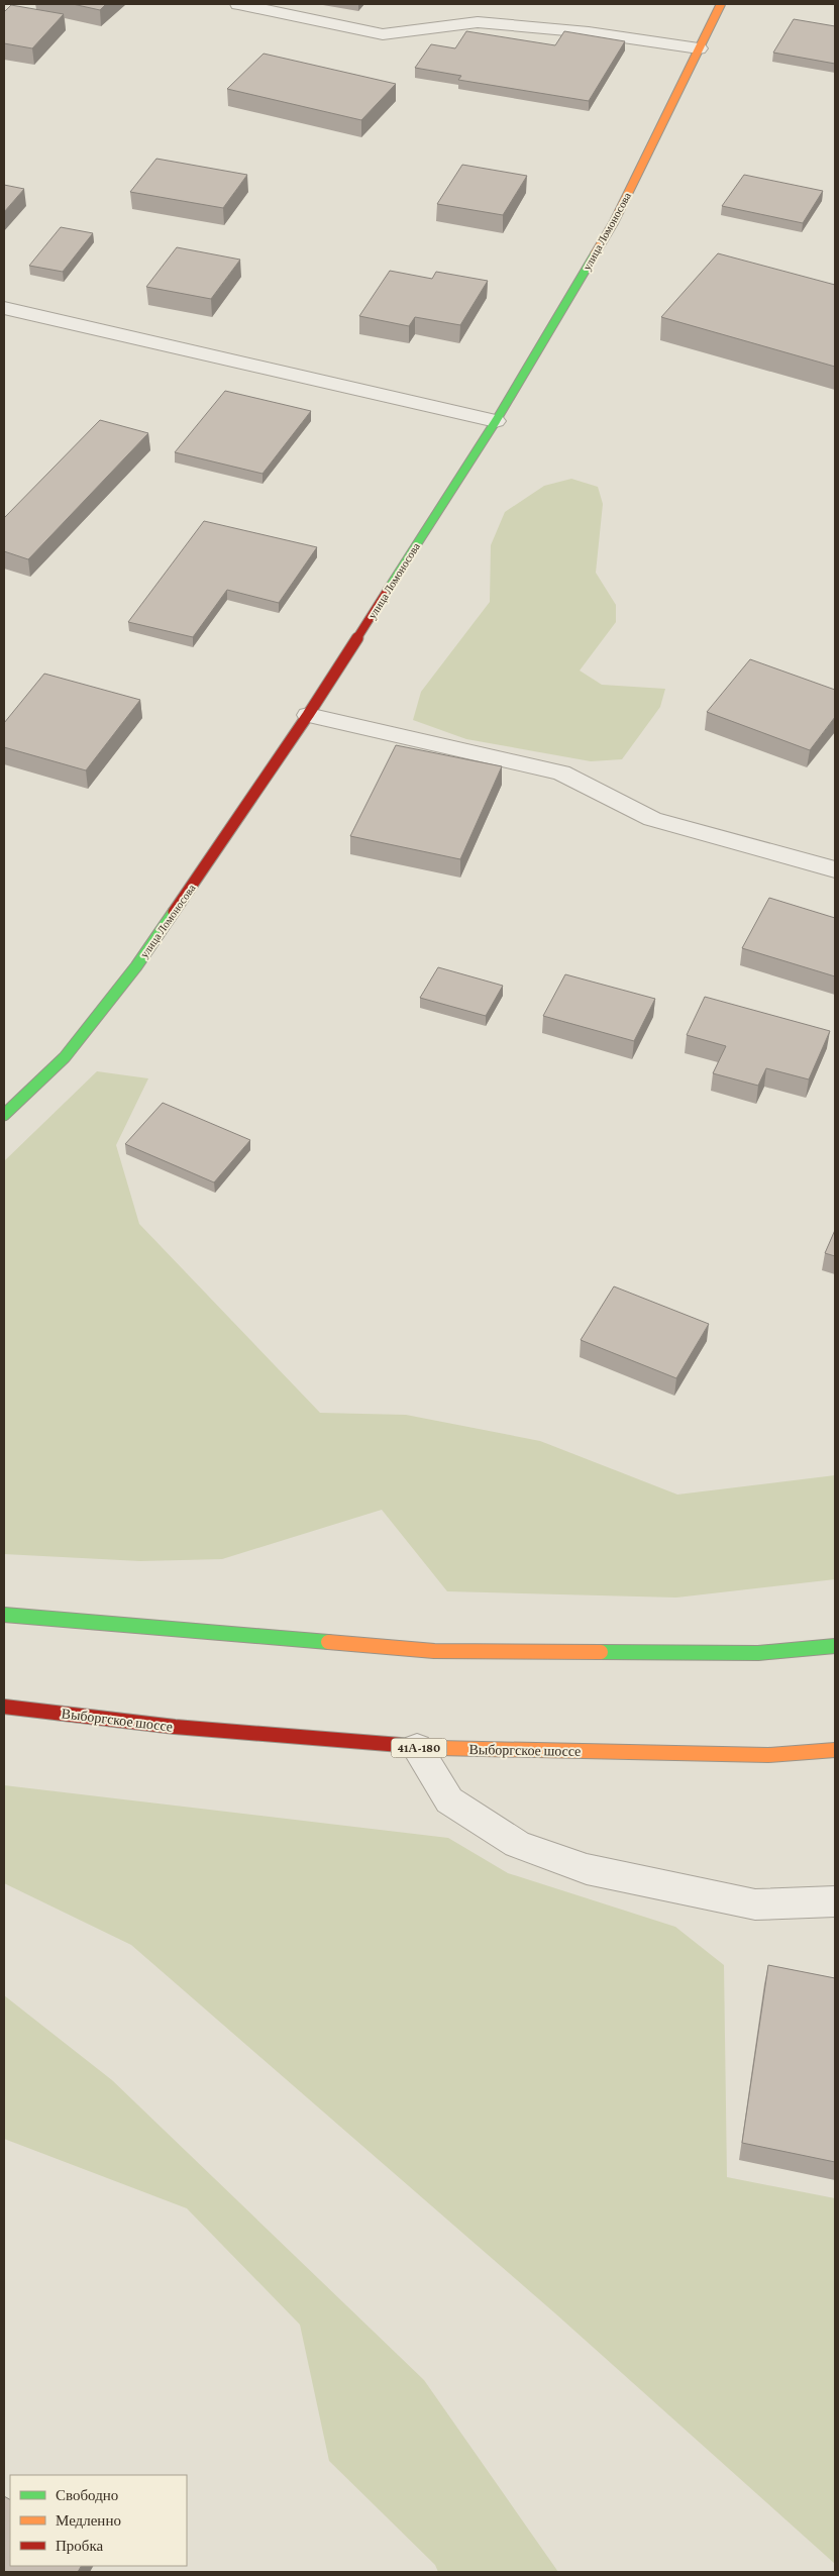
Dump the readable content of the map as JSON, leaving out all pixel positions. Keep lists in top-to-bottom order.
{
  "streets": {
    "street": ["улица Ломоносова", "Выборгское шоссе", "41А-180"]
  },
  "legend": ["Свободно", "Медленно", "Пробка"]
}
